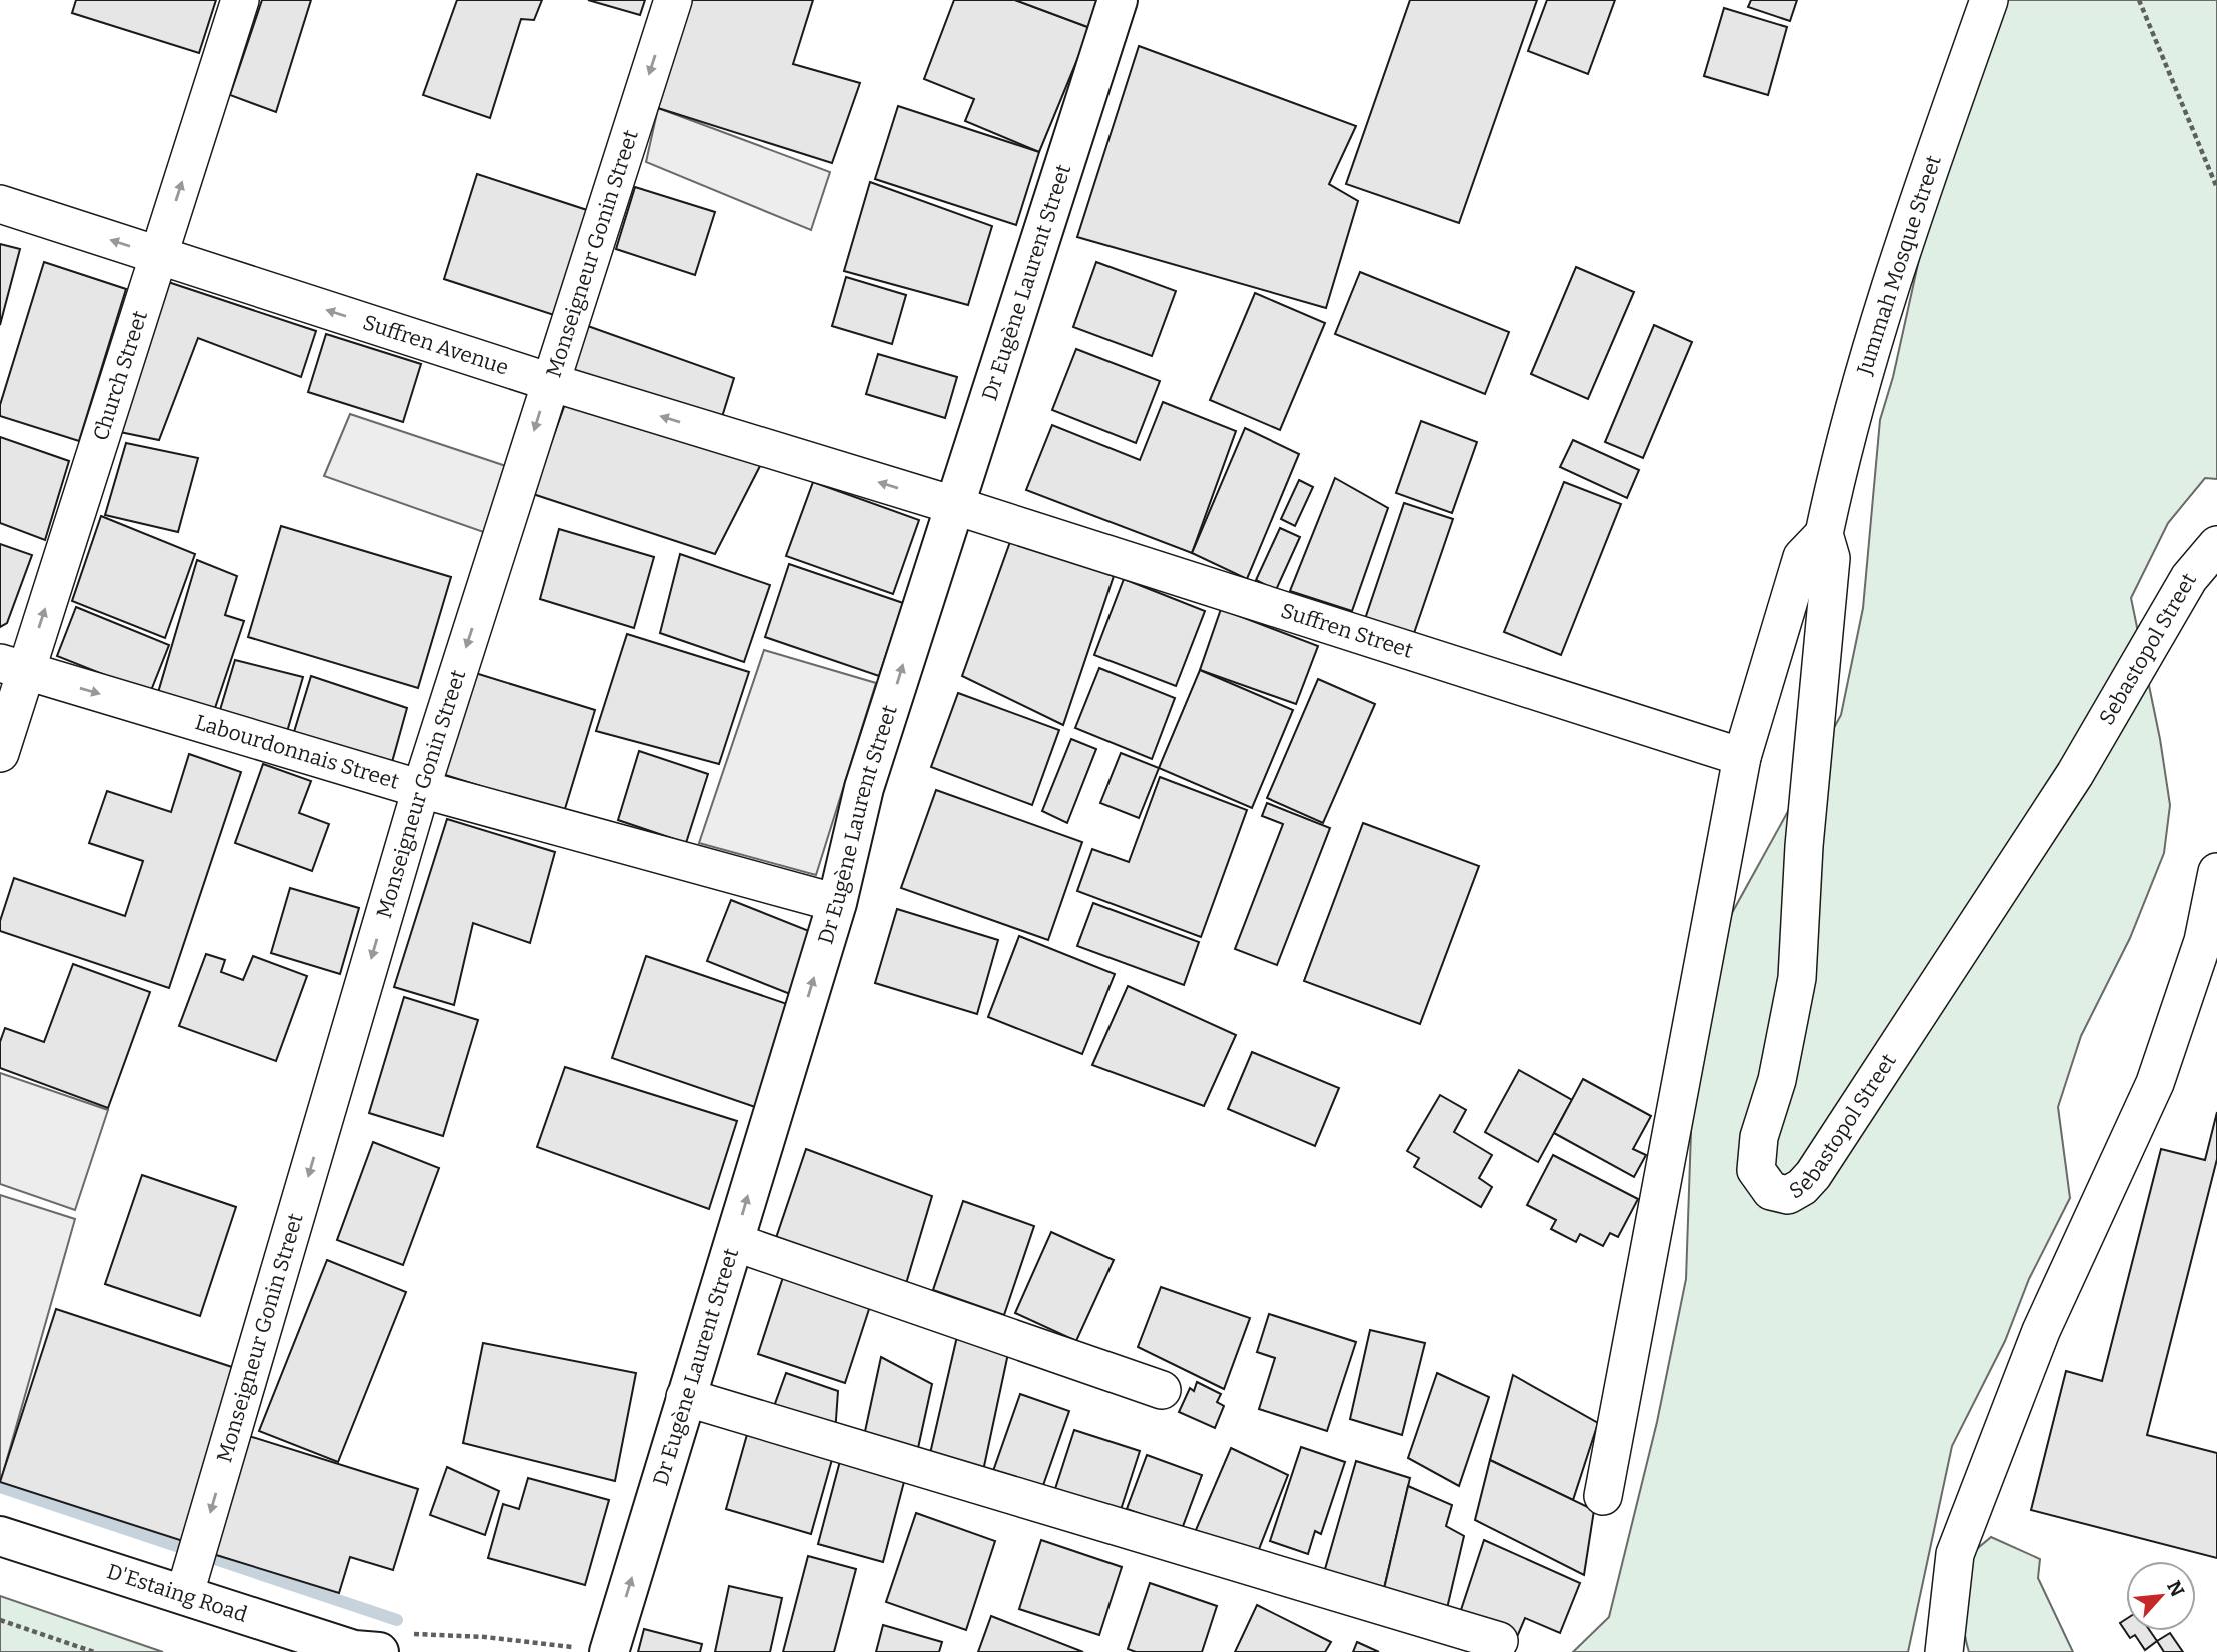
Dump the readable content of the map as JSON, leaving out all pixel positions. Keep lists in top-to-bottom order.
{
  "streets": {
    "street": [
      "Monseigneur Gonin Street",
      "Jummah Mosque Street",
      "Dr Eugène Laurent Street",
      "Suffren Avenue",
      "Church Street",
      "Suffren Street",
      "Sebastopol Street",
      "Labourdonnais Street",
      "D'Estaing Road"
    ]
  },
  "crossings": [
    ["Monseigneur Gonin Street", "Suffren Avenue"],
    ["Monseigneur Gonin Street", "Labourdonnais Street"],
    ["Monseigneur Gonin Street", "D'Estaing Road"],
    ["Jummah Mosque Street", "Sebastopol Street"],
    ["Dr Eugène Laurent Street", "Suffren Avenue"],
    ["Dr Eugène Laurent Street", "Suffren Street"],
    ["Dr Eugène Laurent Street", "Labourdonnais Street"],
    ["Suffren Avenue", "Church Street"],
    ["Suffren Avenue", "Suffren Street"],
    ["Church Street", "Labourdonnais Street"]
  ],
  "one_way": [
    "Monseigneur Gonin Street",
    "Dr Eugène Laurent Street",
    "Suffren Avenue",
    "Church Street",
    "Labourdonnais Street"
  ],
  "north": "top right"
}
